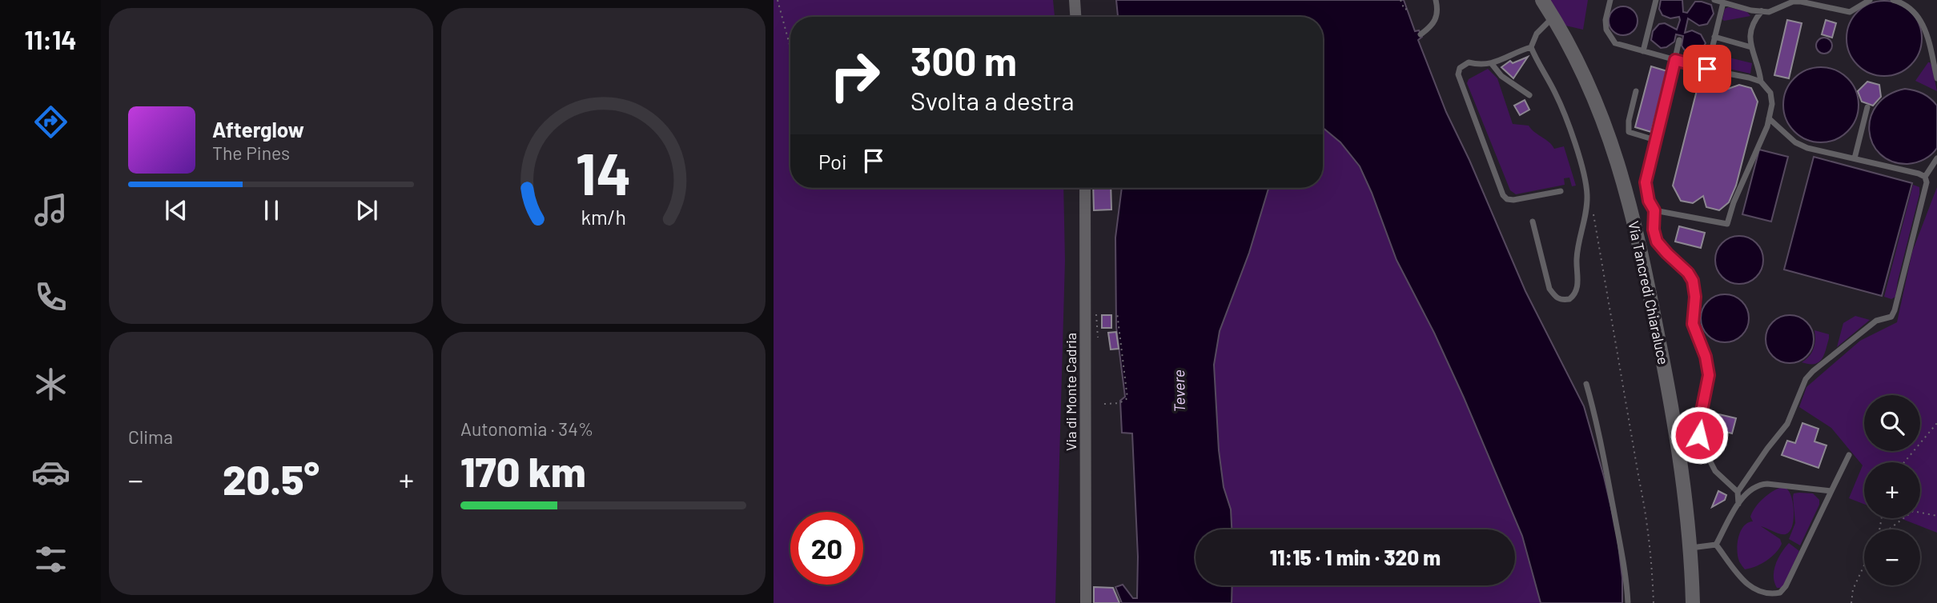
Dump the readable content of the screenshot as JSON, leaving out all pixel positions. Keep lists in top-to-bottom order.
{
  "streets": {
    "street": ["Via Tancredi Chiaraluce", "Via di Monte Cadria"]
  },
  "water": ["Tevere"],
  "page": {
    "tabs": "11:14",
    "turn": ["300 m", "Svolta a destra"],
    "song": ["Afterglow", "The Pines"],
    "then": "Poi",
    "tile": [
      "Clima",
      ["Autonomia · 34%", "170 km"]
    ],
    "map_buttons": ["+", "−"],
    "heat": ["−", "20.5°", "+"],
    "limit": "20",
    "trip": "11:15 · 1 min · 320 m",
    "gauge": ["14", "km/h"]
  }
}
